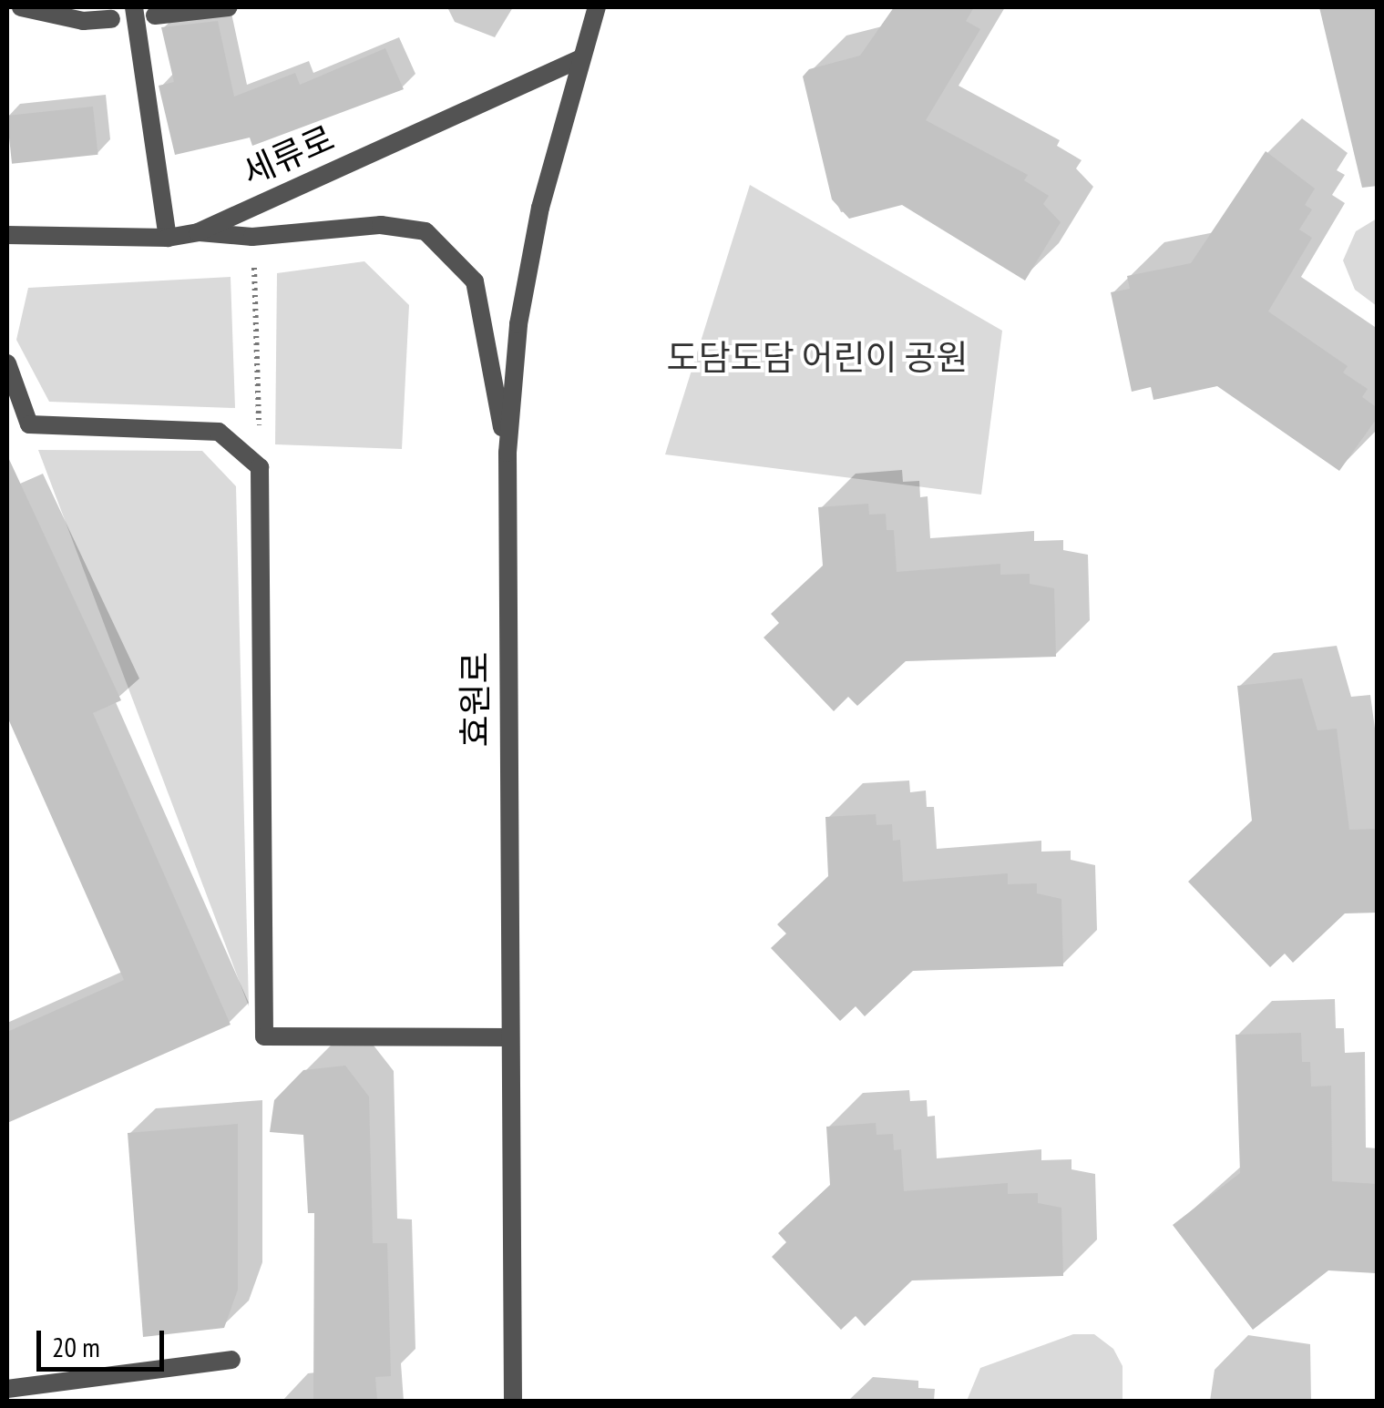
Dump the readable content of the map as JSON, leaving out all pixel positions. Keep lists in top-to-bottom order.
{
  "streets": {
    "street": ["세류로", "효원로"]
  },
  "crossings": [
    ["세류로", "효원로"]
  ],
  "parks": ["도담도담 어린이 공원"],
  "scale_bar": "20 m"
}
